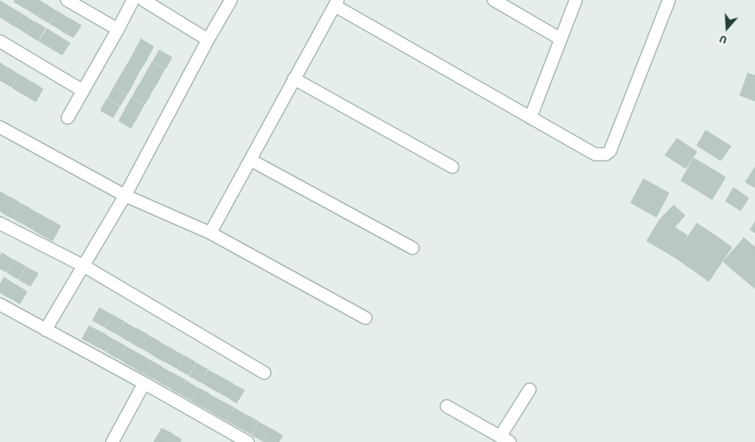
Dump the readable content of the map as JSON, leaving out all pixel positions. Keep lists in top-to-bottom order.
{
  "north": "bottom"
}
